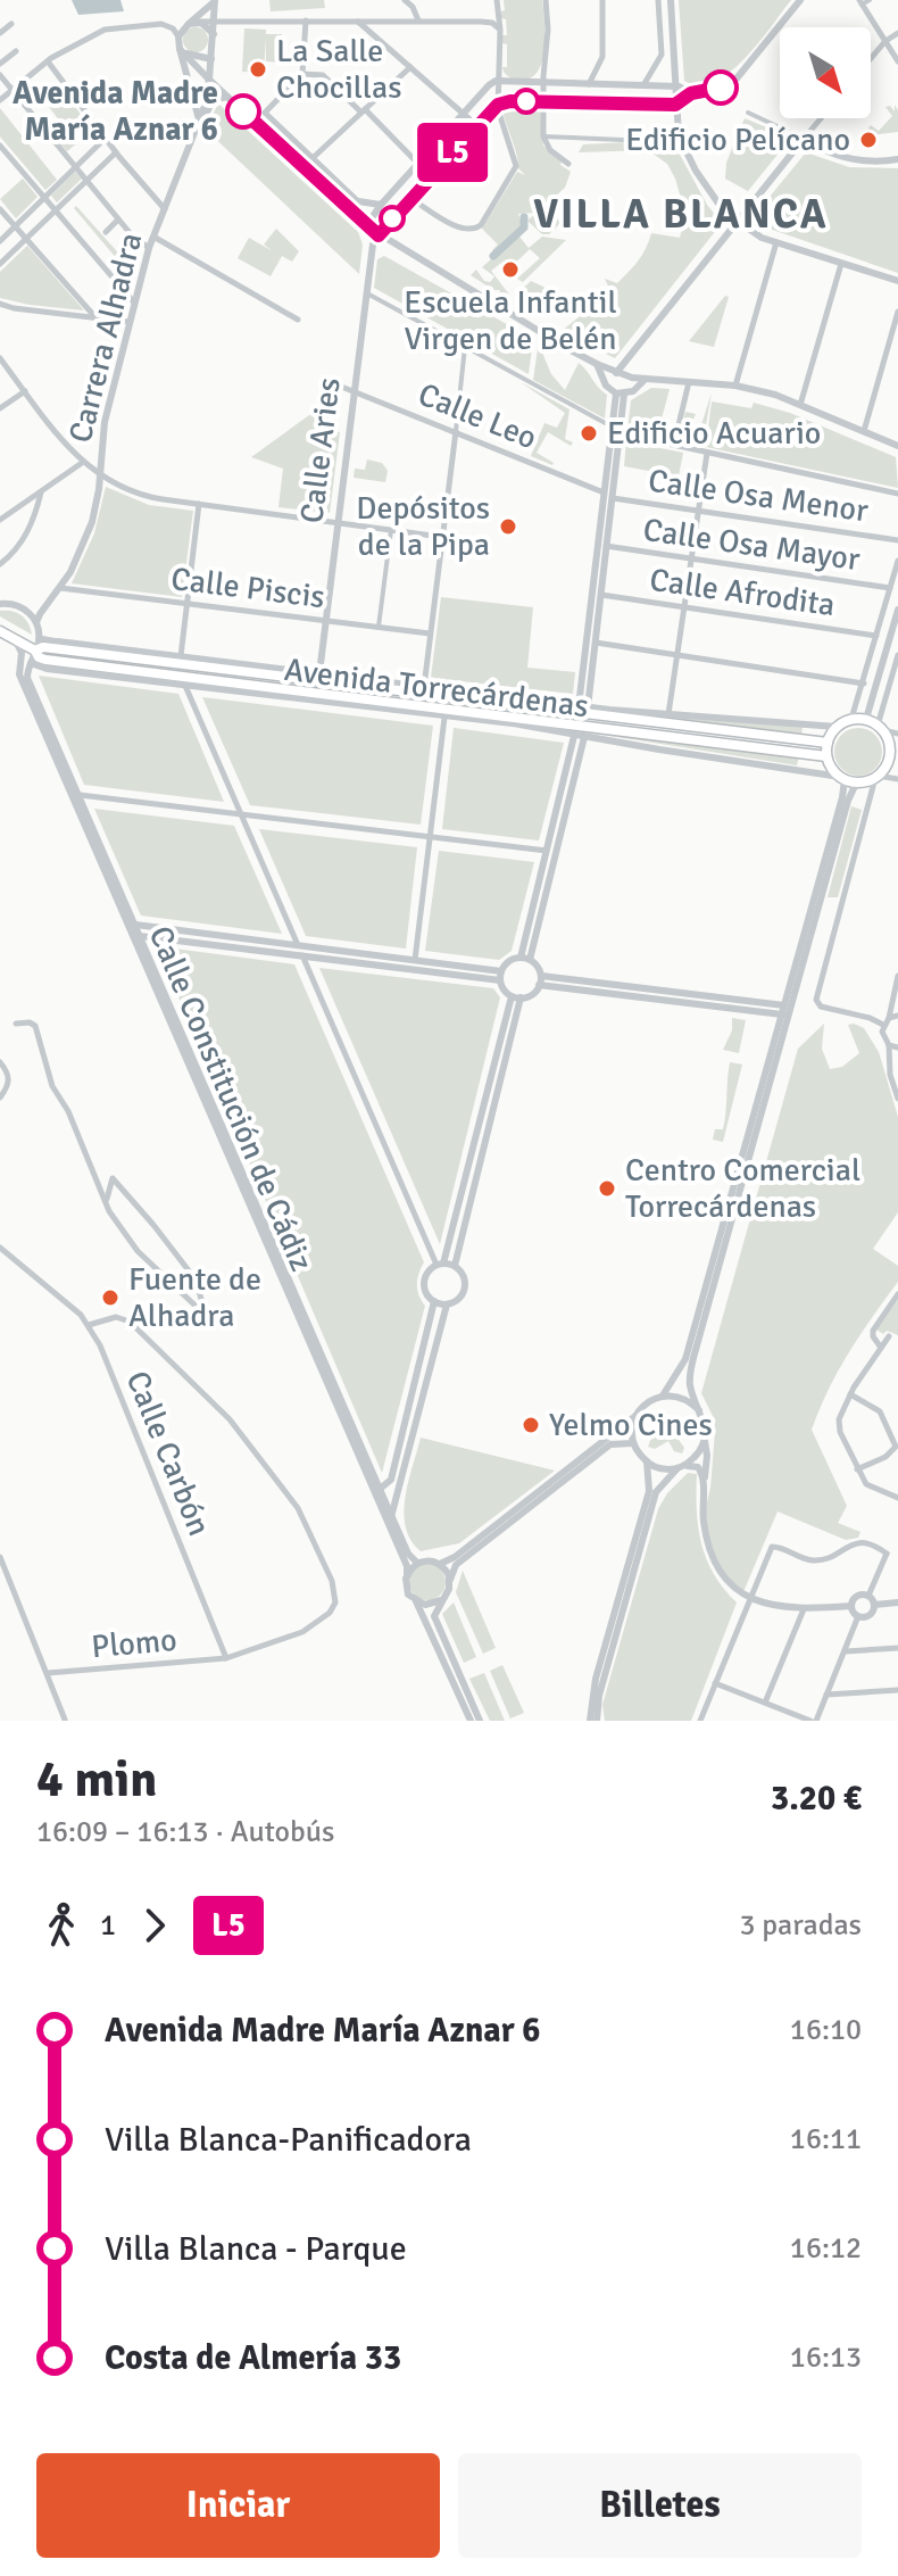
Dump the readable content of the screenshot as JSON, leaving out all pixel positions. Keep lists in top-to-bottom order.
{
  "streets": {
    "main road": ["Avenida Torrecárdenas"],
    "street": [
      "Carrera Alhadra",
      "Calle Leo",
      "Calle Aries",
      "Calle Osa Menor",
      "Calle Osa Mayor",
      "Calle Piscis",
      "Calle Afrodita",
      "Calle Constitución de Cádiz",
      "Calle Carbón",
      "Plomo"
    ]
  },
  "crossings": [
    ["Carrera Alhadra", "Calle Piscis"],
    ["Carrera Alhadra", "Calle Constitución de Cádiz"],
    ["Calle Leo", "Calle Aries"],
    ["Calle Aries", "Calle Piscis"],
    ["Calle Aries", "Avenida Torrecárdenas"],
    ["Avenida Torrecárdenas", "Calle Constitución de Cádiz"],
    ["Calle Carbón", "Plomo"]
  ],
  "districts": ["VILLA BLANCA"],
  "places": [
    "La Salle Chocillas",
    "Avenida Madre María Aznar 6",
    "Edificio Pelícano",
    "Escuela Infantil Virgen de Belén",
    "Edificio Acuario",
    "Depósitos de la Pipa",
    "Centro Comercial Torrecárdenas",
    "Fuente de Alhadra",
    "Yelmo Cines"
  ],
  "lines": ["bus line L5"],
  "north": "bottom right",
  "page": {
    "on_map": "L5",
    "heading": ["4 min", "16:09 – 16:13 · Autobús", "3.20 €"],
    "legs": ["1", "L5", "3 paradas"],
    "list": [
      {
        "name": "Avenida Madre María Aznar 6",
        "value": "16:10"
      },
      {
        "name": "Villa Blanca-Panificadora",
        "value": "16:11"
      },
      {
        "name": "Villa Blanca - Parque",
        "value": "16:12"
      },
      {
        "name": "Costa de Almería 33",
        "value": "16:13"
      }
    ],
    "buttons": ["Iniciar", "Billetes"]
  }
}
